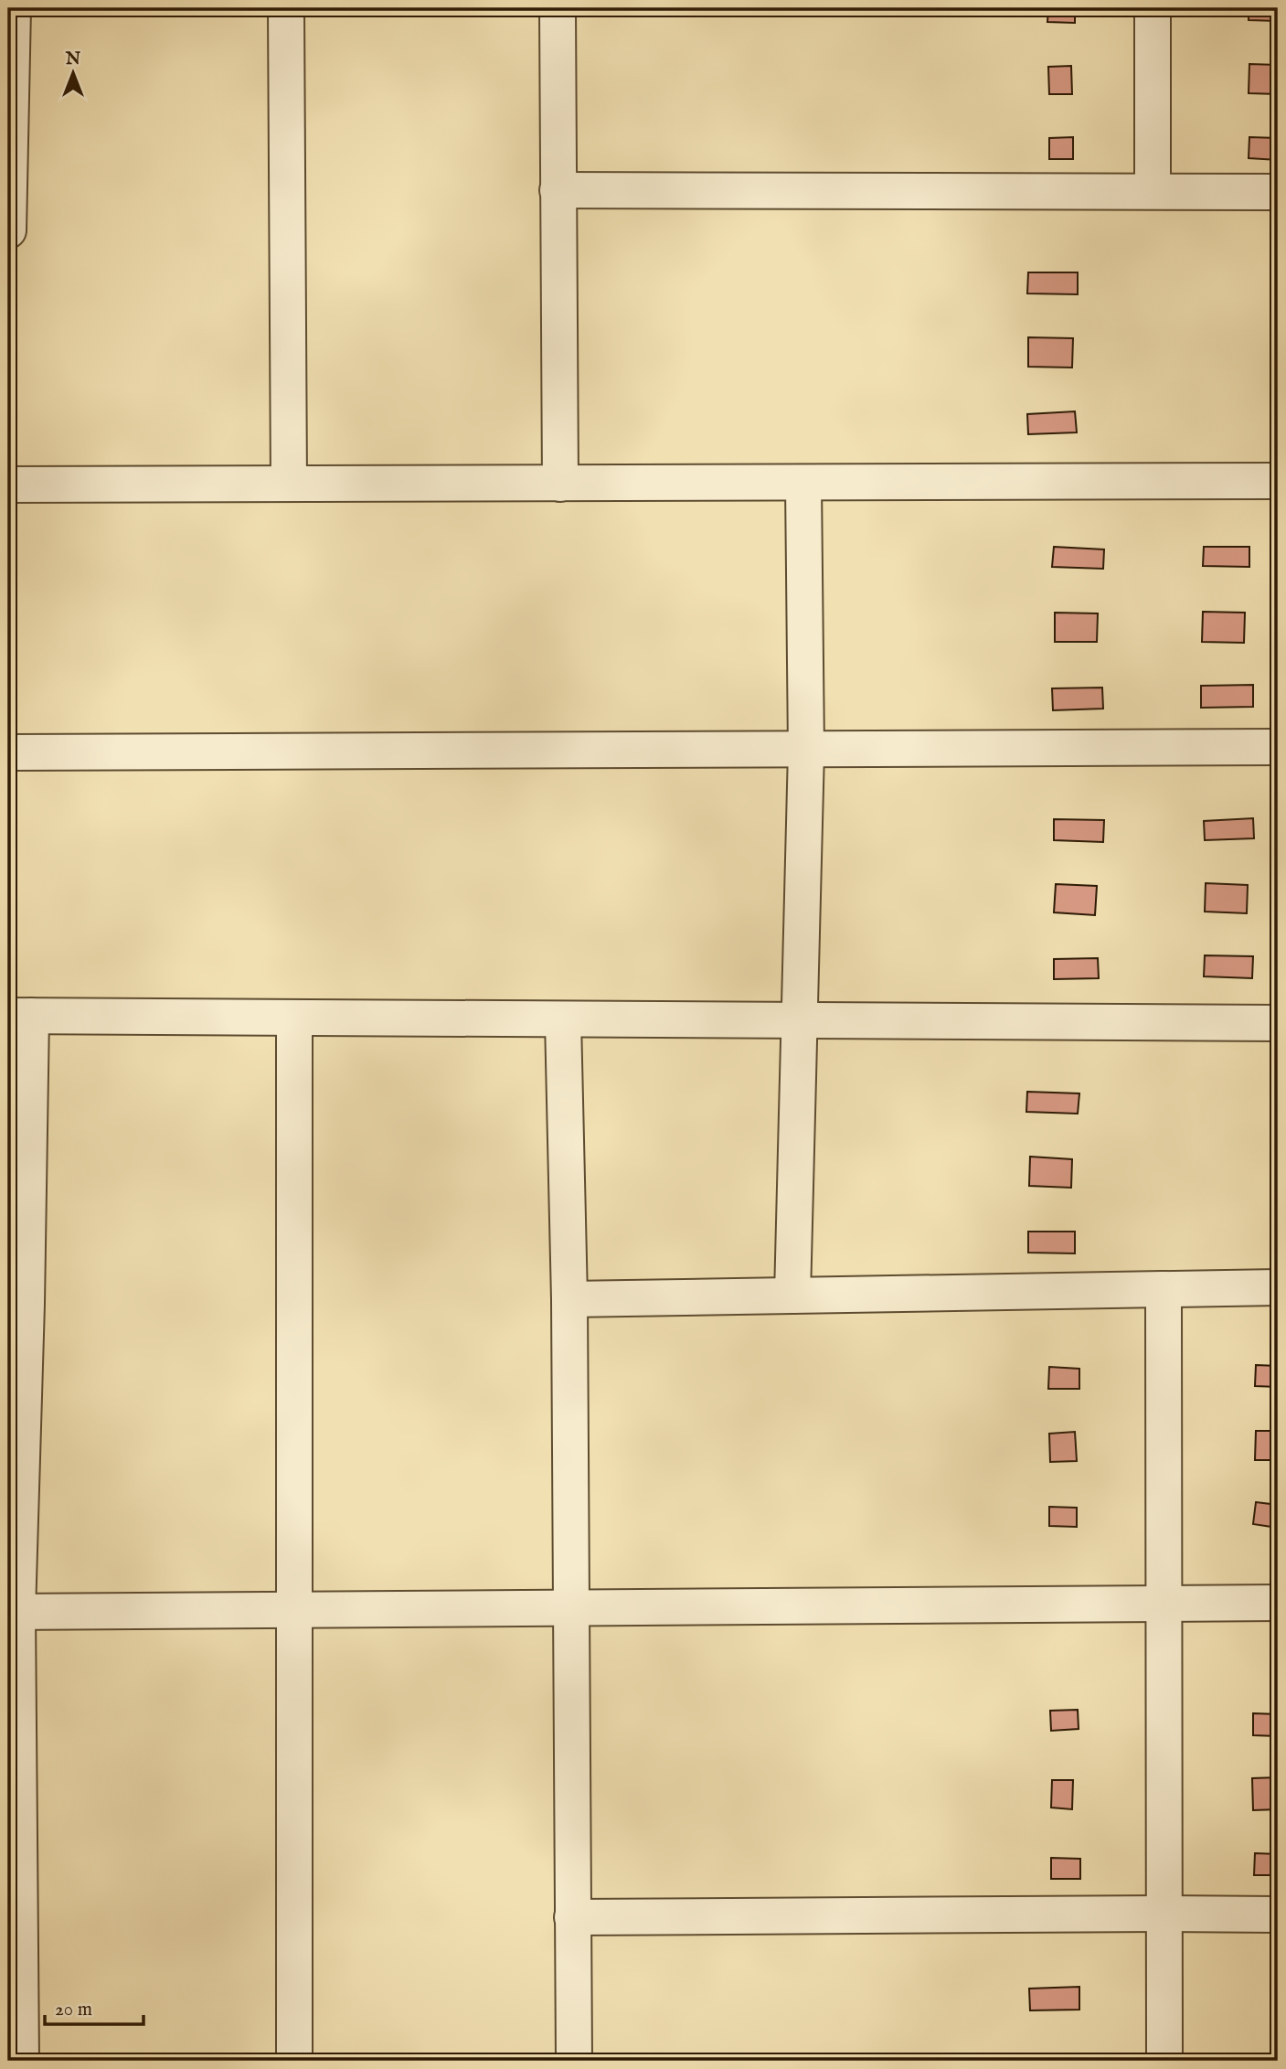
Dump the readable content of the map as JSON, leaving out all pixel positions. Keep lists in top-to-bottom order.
{
  "scale_bar": "20 m",
  "north": "top"
}
